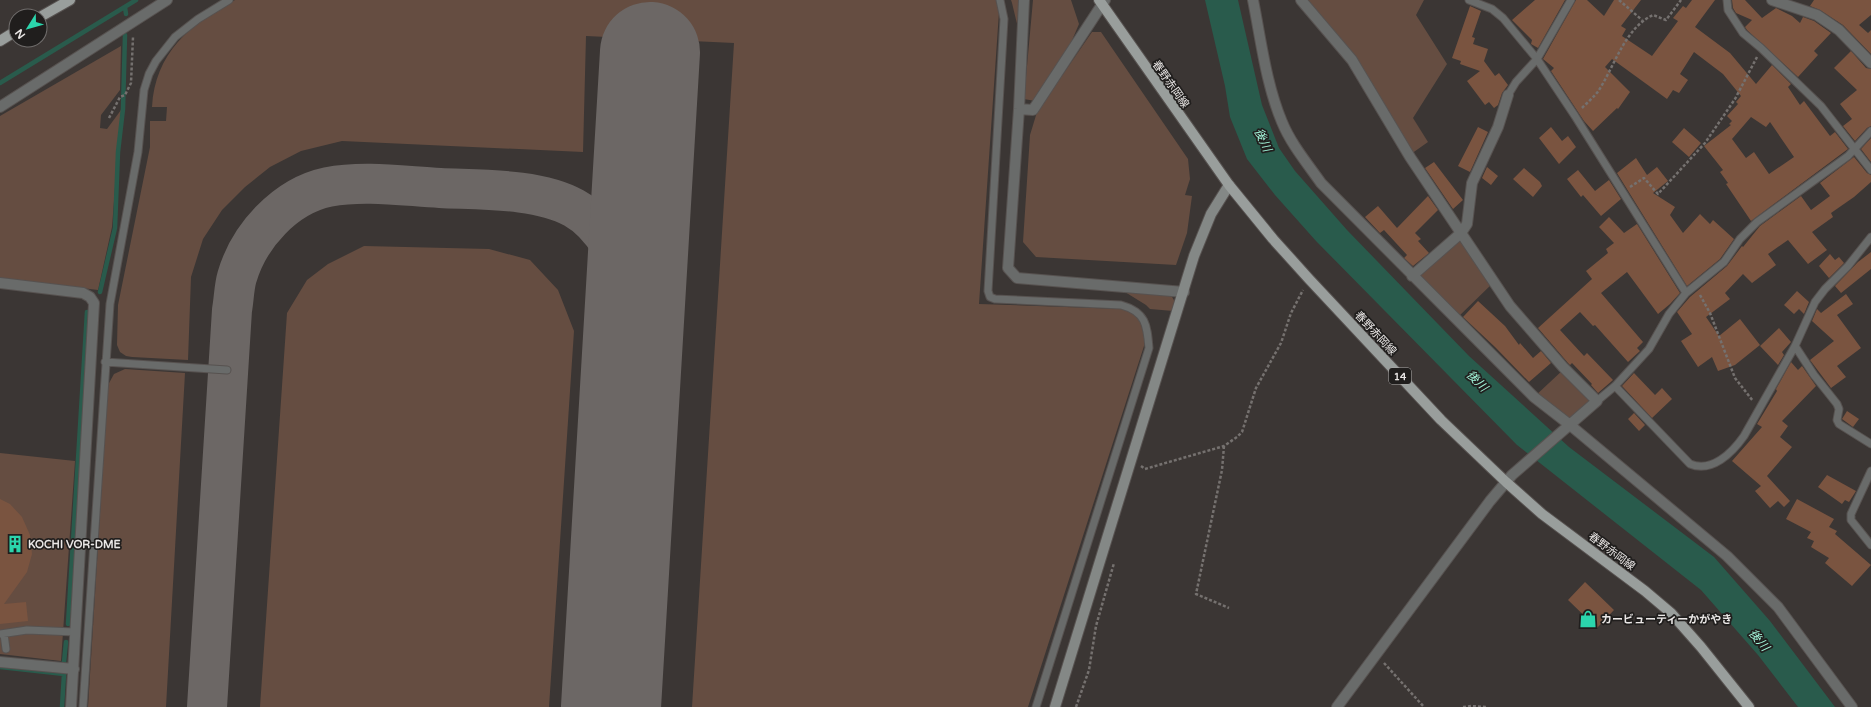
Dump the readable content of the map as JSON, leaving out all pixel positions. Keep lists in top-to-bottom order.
{
  "streets": {
    "main road": ["春野赤岡線", "14"]
  },
  "water": ["後川"],
  "places": {
    "building": ["KOCHI VOR-DME"],
    "shop": ["カービューティーかがやき"]
  },
  "north": "bottom left"
}
